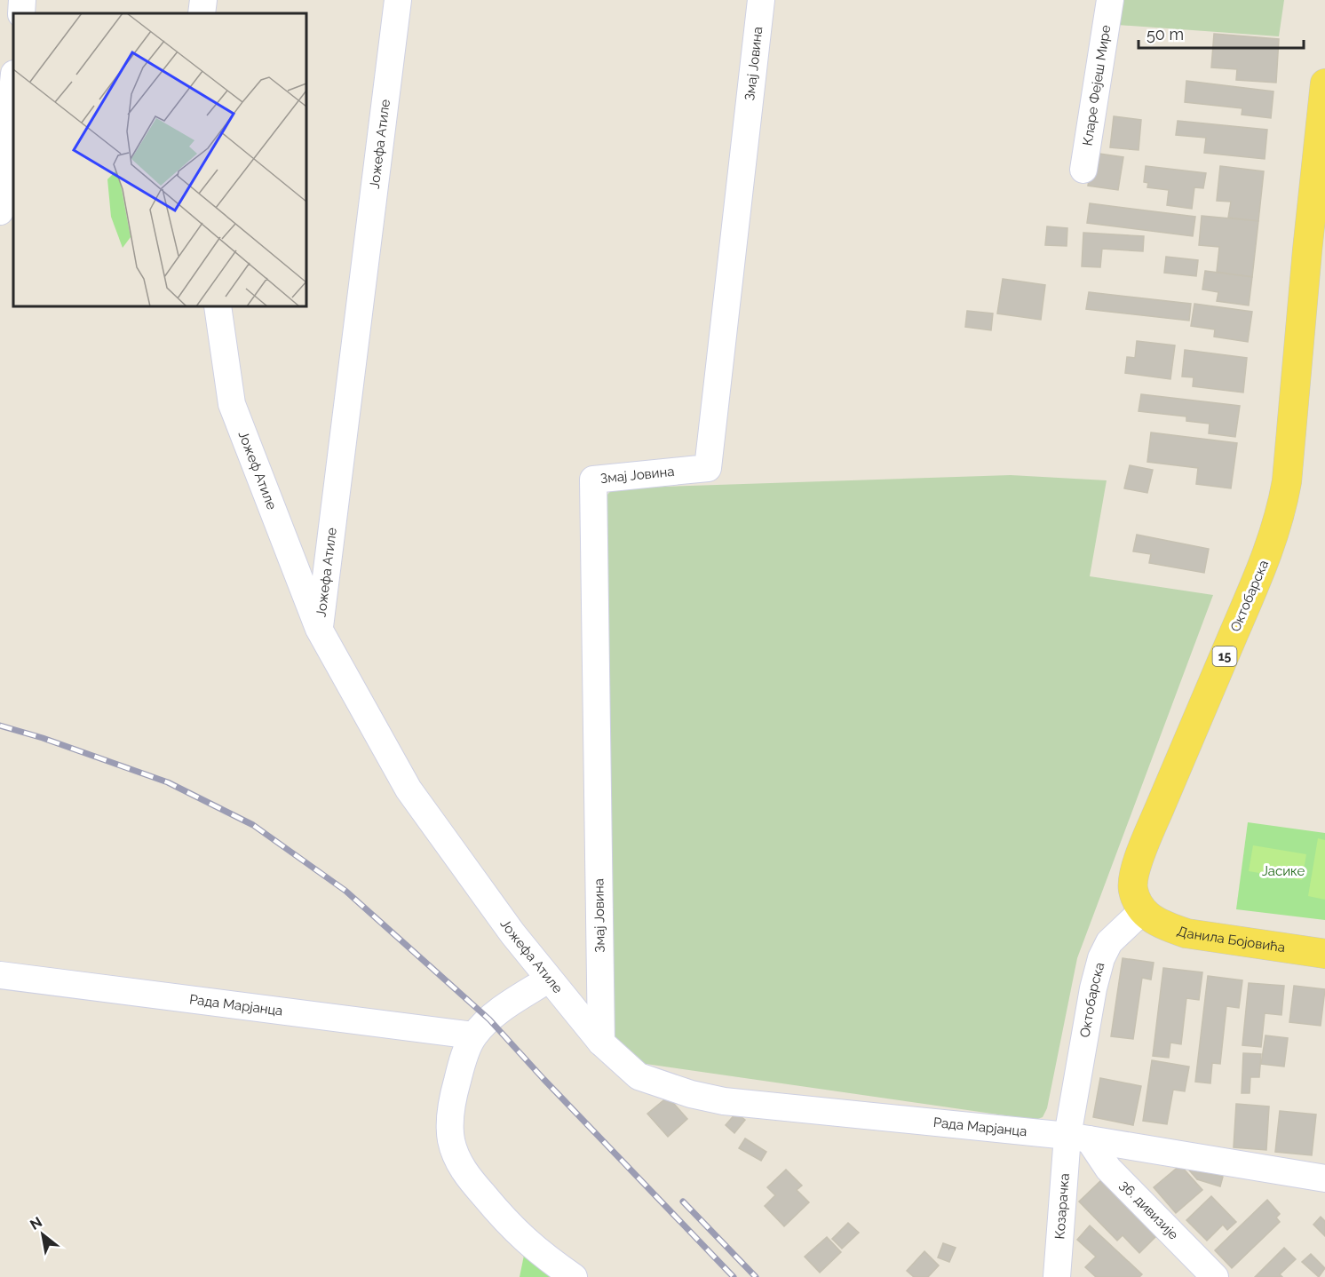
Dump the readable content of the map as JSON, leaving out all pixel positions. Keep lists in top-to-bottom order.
{
  "streets": {
    "main road": ["Октобарска", "15", "Данила Бојовића"],
    "street": [
      "Змај Јовина",
      "Кларе Фејеш Мире",
      "Јожефа Атиле",
      "Јожеф Атиле",
      "Рада Марјанца",
      "Козарачка",
      "36. дивизије"
    ]
  },
  "crossings": [
    ["Змај Јовина", "Јожефа Атиле"],
    ["Јожефа Атиле", "Јожеф Атиле"],
    ["Јожефа Атиле", "Рада Марјанца"],
    ["Октобарска", "Данила Бојовића"],
    ["Октобарска", "Рада Марјанца"],
    ["Октобарска", "Козарачка"],
    ["Октобарска", "36. дивизије"],
    ["Рада Марјанца", "Козарачка"],
    ["Рада Марјанца", "36. дивизије"],
    ["Козарачка", "36. дивизије"]
  ],
  "parks": ["Јасике"],
  "scale_bar": "50 m",
  "north": "top left"
}
